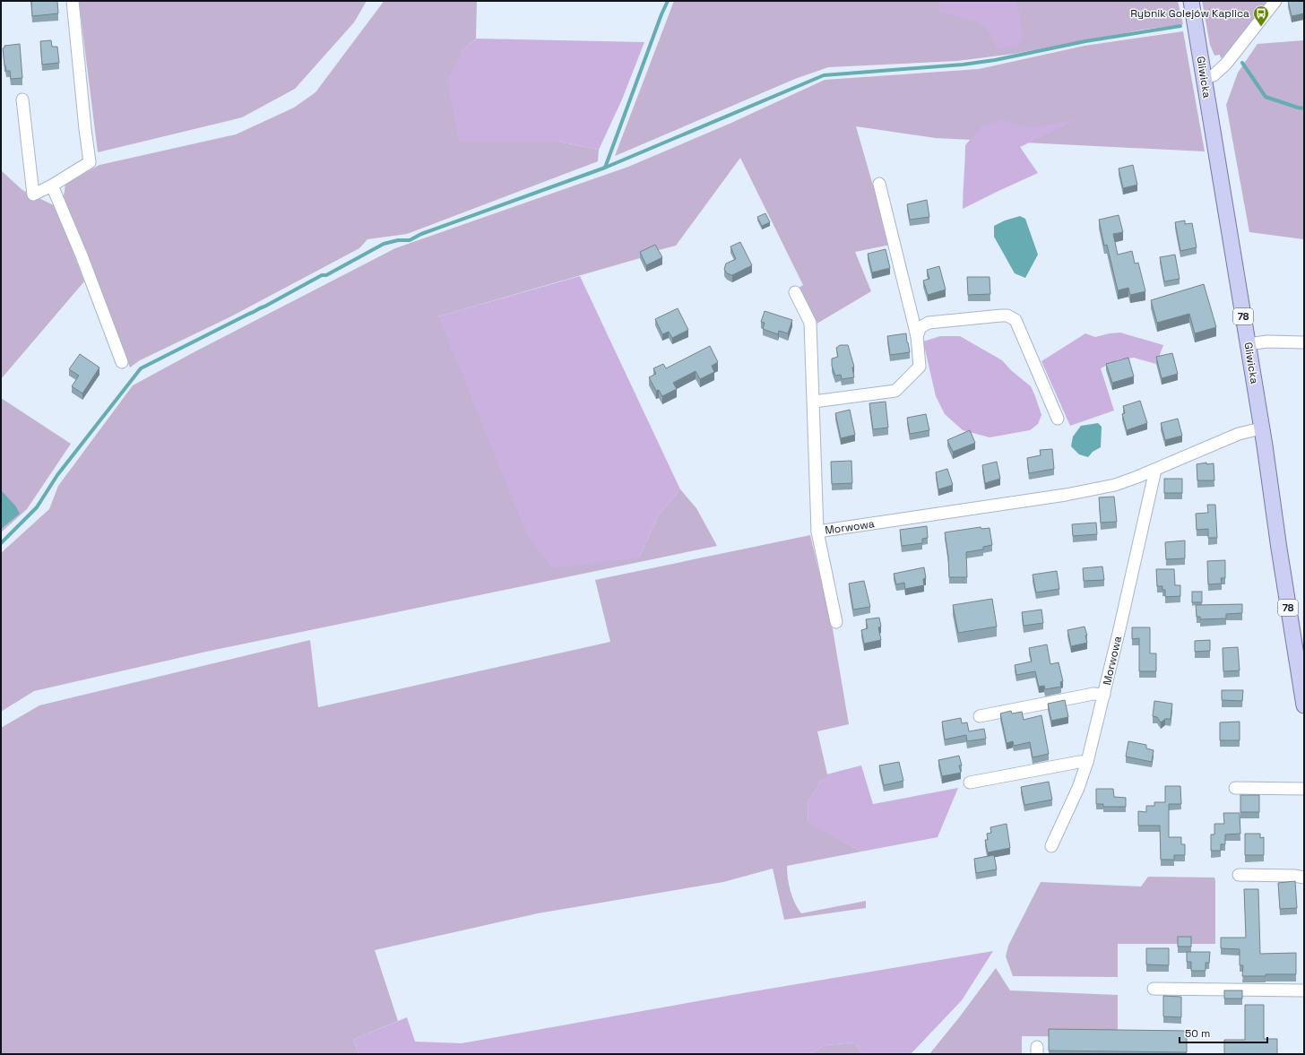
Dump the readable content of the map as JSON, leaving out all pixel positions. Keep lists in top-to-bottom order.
{
  "streets": {
    "main road": ["Gliwicka", "78"],
    "street": ["Morwowa"]
  },
  "crossings": [
    ["Gliwicka", "Morwowa"]
  ],
  "places": {
    "bus stop": ["Rybnik Golejów Kaplica"]
  },
  "scale_bar": "50 m"
}
